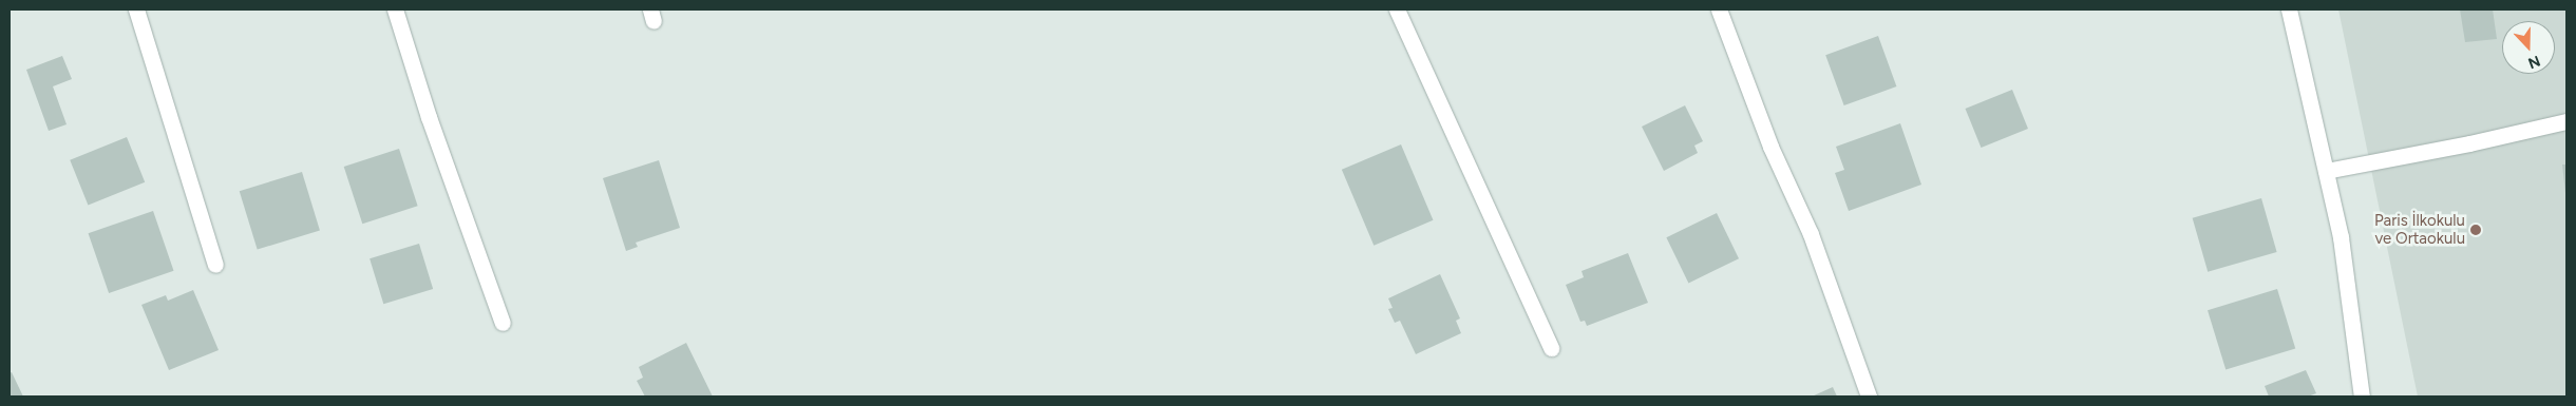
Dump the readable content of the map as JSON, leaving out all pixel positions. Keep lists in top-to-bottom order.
{
  "places": ["Paris İlkokulu ve Ortaokulu"],
  "north": "bottom"
}
